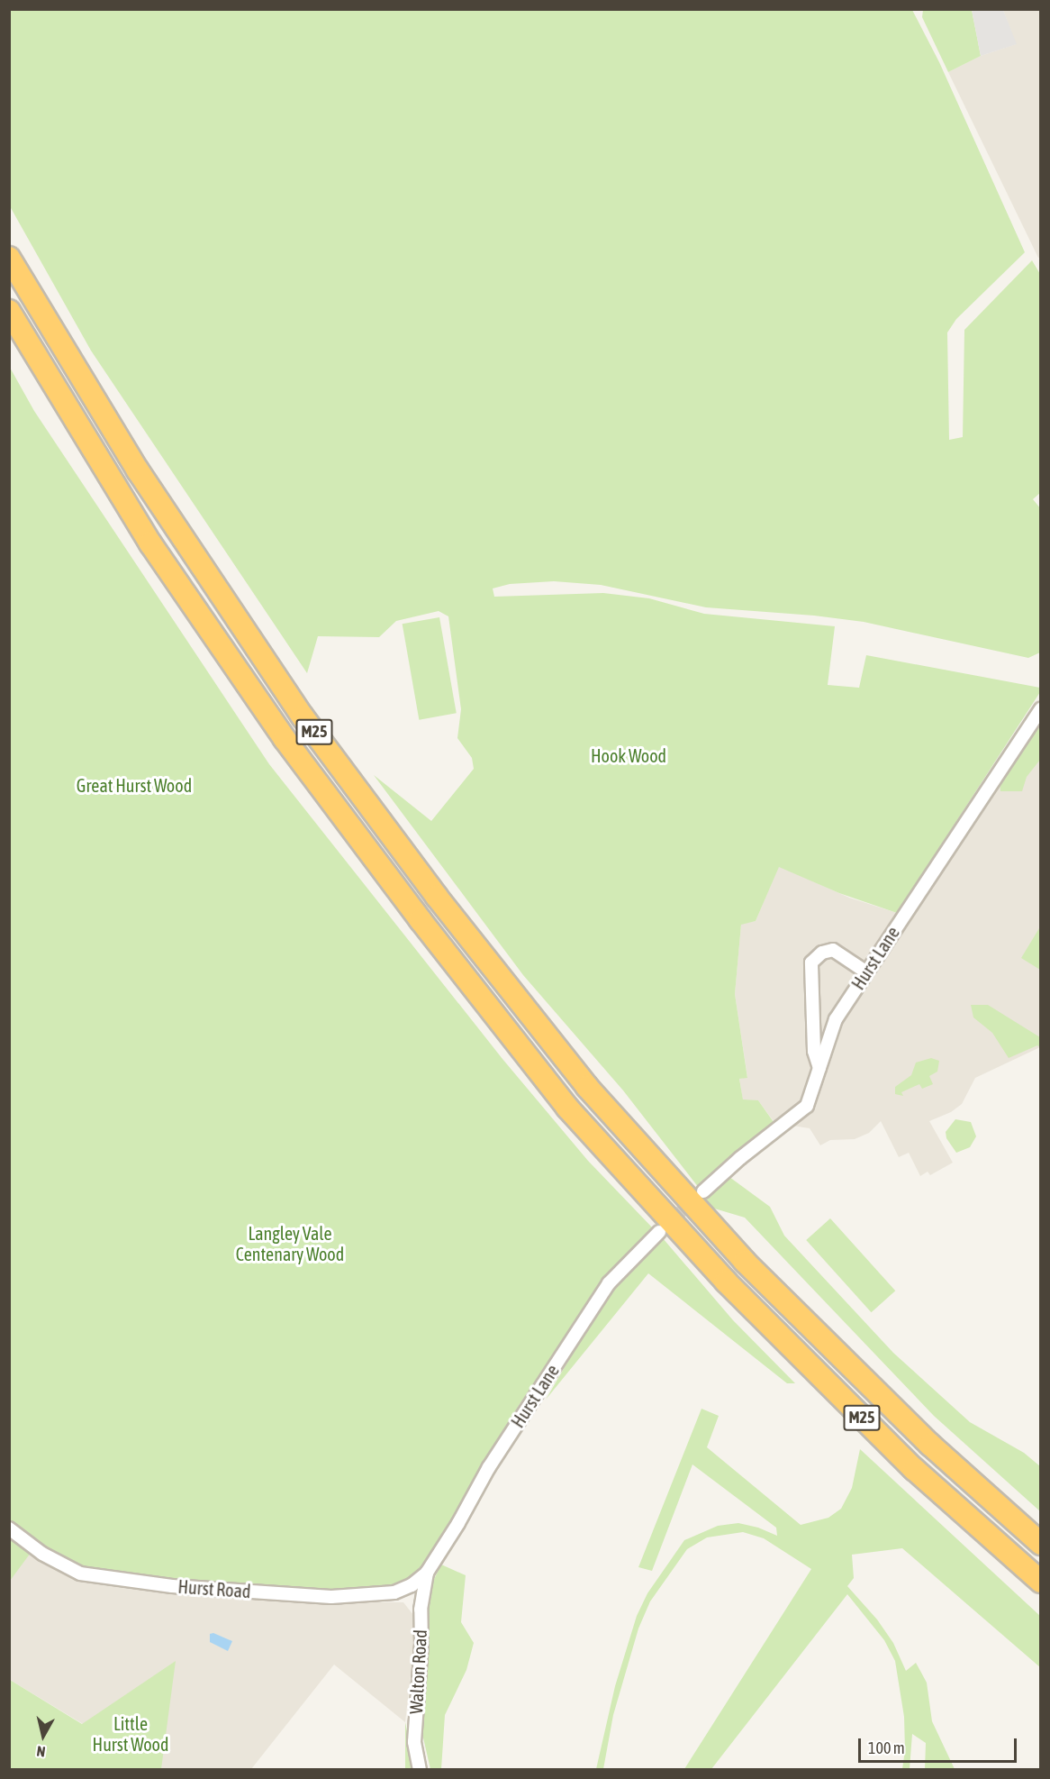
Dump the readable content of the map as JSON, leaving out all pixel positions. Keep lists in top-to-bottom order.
{
  "streets": {
    "highway": ["M25"],
    "street": ["Hurst Lane", "Hurst Road", "Walton Road"]
  },
  "crossings": [
    ["Hurst Lane", "Hurst Road"],
    ["Hurst Lane", "Walton Road"],
    ["Hurst Road", "Walton Road"]
  ],
  "parks": [
    "Hook Wood",
    "Great Hurst Wood",
    "Langley Vale Centenary Wood",
    "Little Hurst Wood"
  ],
  "scale_bar": "100 m",
  "north": "bottom"
}
